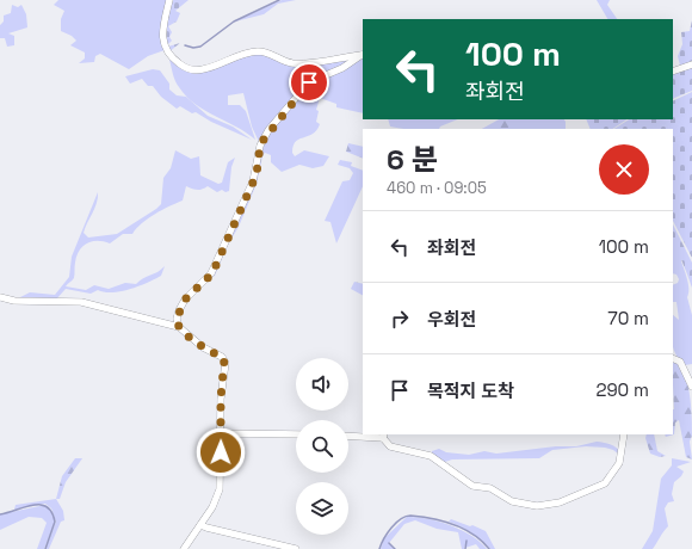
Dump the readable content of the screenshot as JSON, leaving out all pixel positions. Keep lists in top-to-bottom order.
{
  "page": {
    "turn": ["100 m", "좌회전"],
    "heading": ["6 분", "460 m · 09:05"],
    "list": [
      {
        "name": "좌회전",
        "value": "100 m"
      },
      {
        "name": "우회전",
        "value": "70 m"
      },
      {
        "name": "목적지 도착",
        "value": "290 m"
      }
    ]
  }
}
